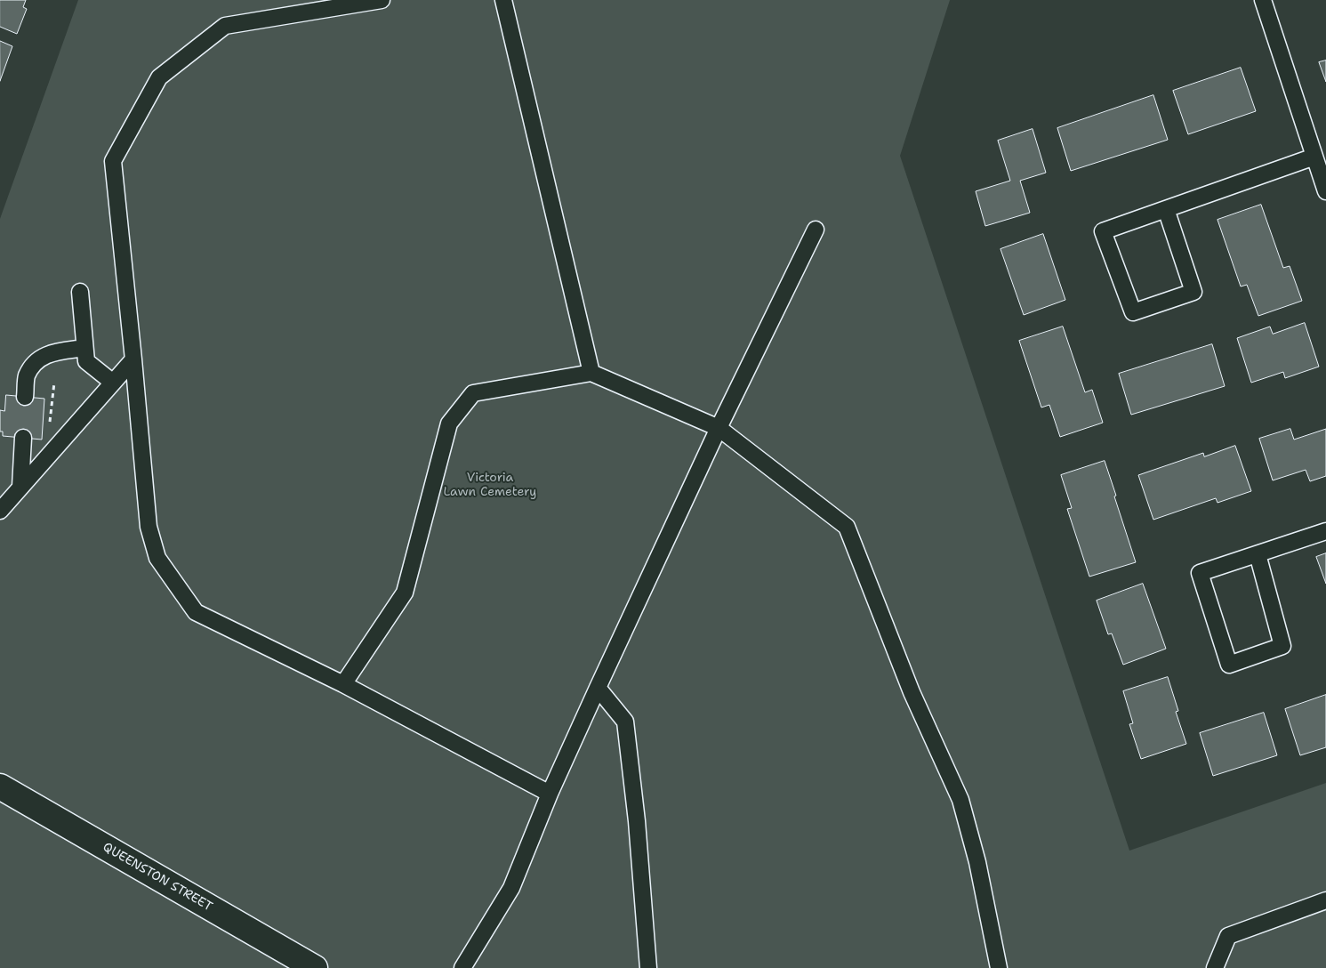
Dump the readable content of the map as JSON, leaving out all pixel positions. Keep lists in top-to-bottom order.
{
  "streets": {
    "main road": ["QUEENSTON STREET"]
  },
  "parks": ["Victoria Lawn Cemetery"]
}
